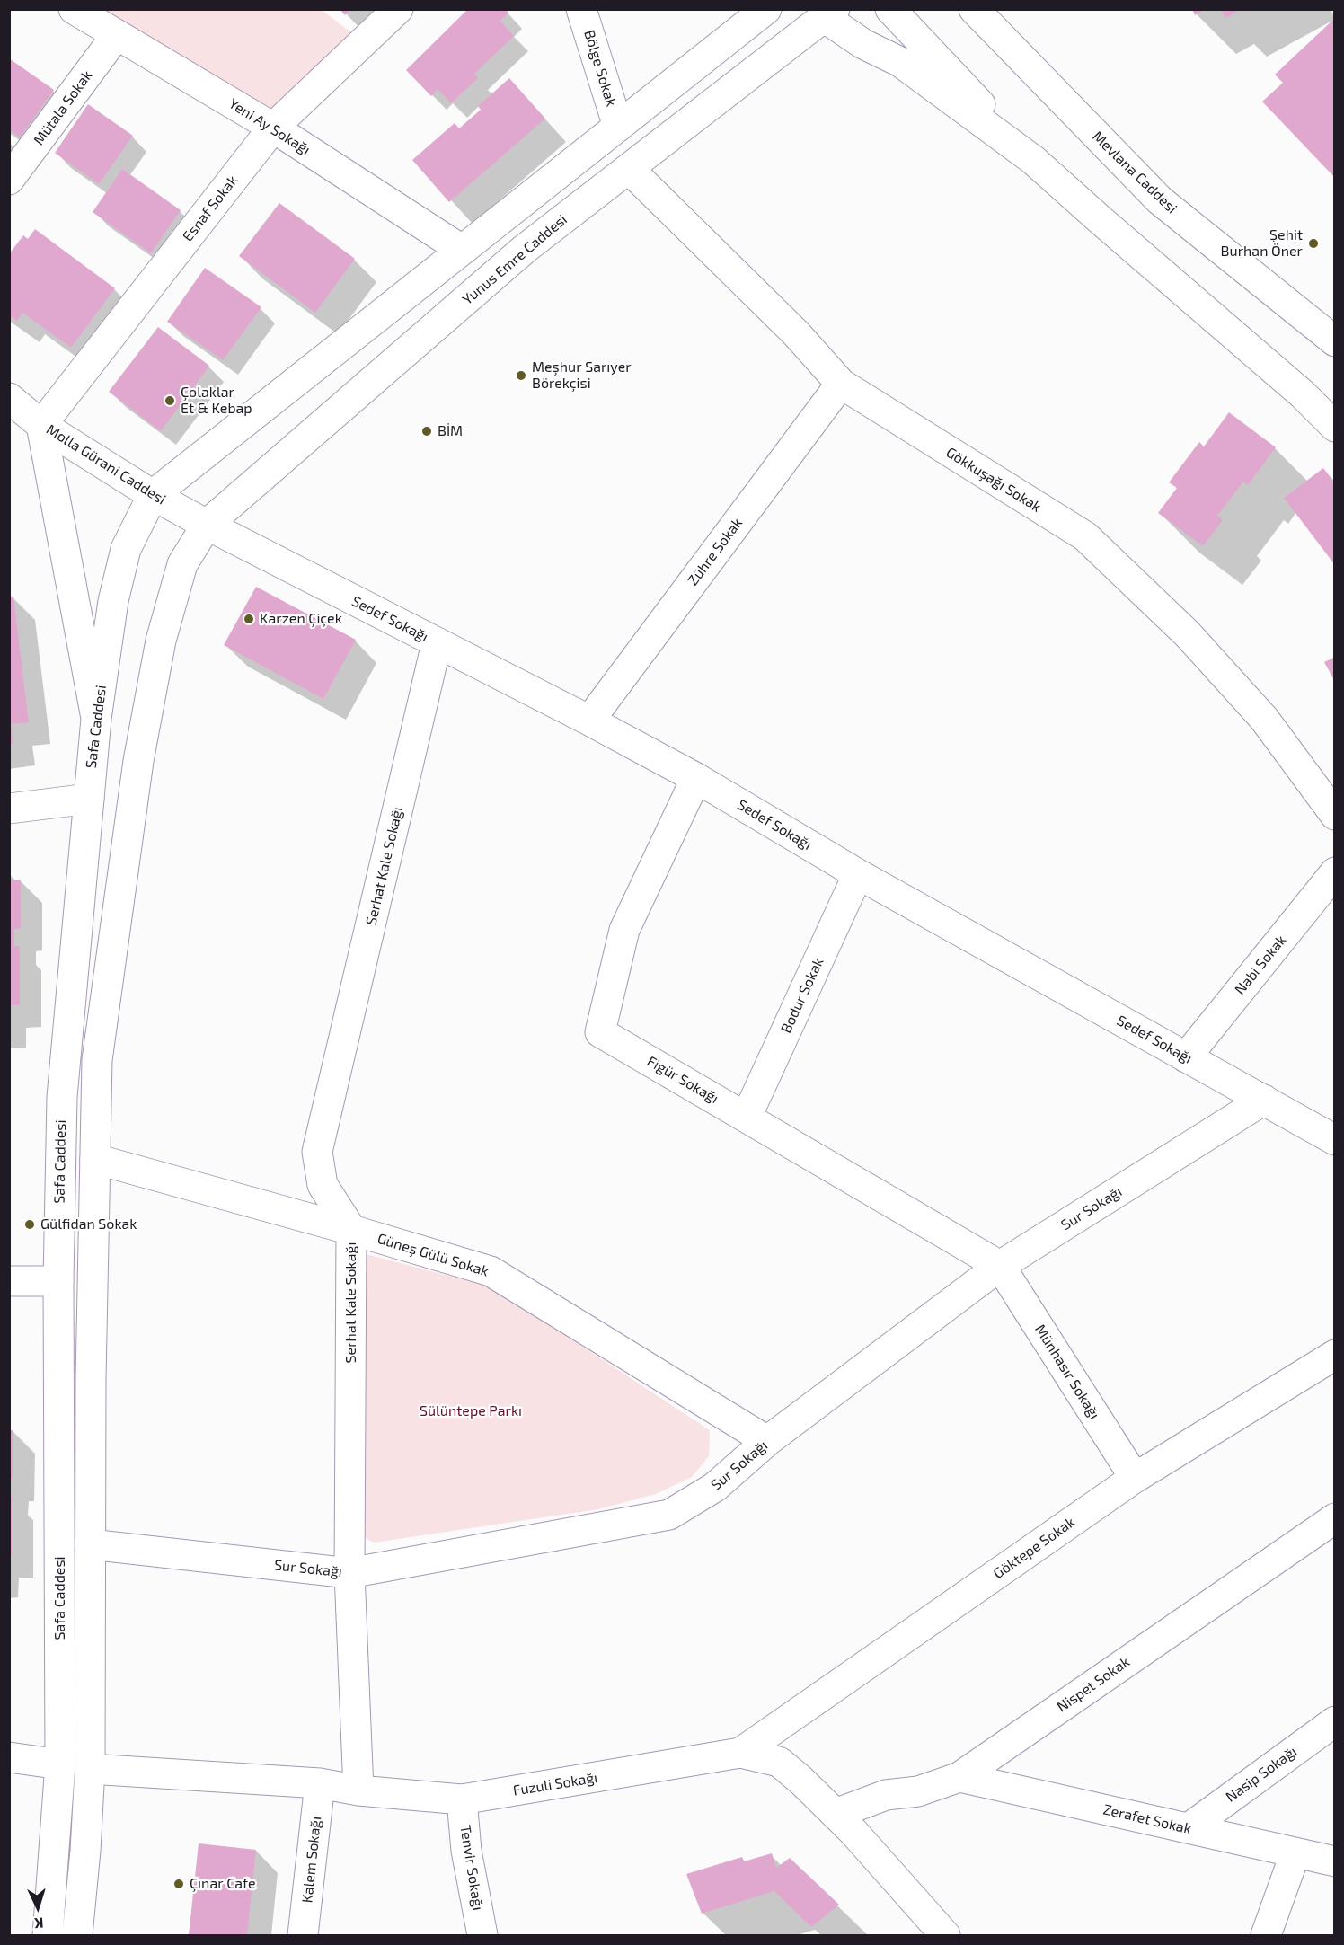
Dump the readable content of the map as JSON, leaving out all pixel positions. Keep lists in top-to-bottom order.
{
  "streets": {
    "street": [
      "Bölge Sokak",
      "Mütala Sokak",
      "Yeni Ay Sokağı",
      "Mevlana Caddesi",
      "Esnaf Sokak",
      "Yunus Emre Caddesi",
      "Molla Gürani Caddesi",
      "Gökkuşağı Sokak",
      "Zühre Sokak",
      "Sedef Sokağı",
      "Safa Caddesi",
      "Serhat Kale Sokağı",
      "Nabi Sokak",
      "Bodur Sokak",
      "Figür Sokağı",
      "Sur Sokağı",
      "Güneş Gülü Sokak",
      "Münhasır Sokağı",
      "Göktepe Sokak",
      "Nispet Sokak",
      "Nasip Sokağı",
      "Fuzuli Sokağı",
      "Zerafet Sokak",
      "Kalem Sokağı",
      "Tenvir Sokağı"
    ]
  },
  "crossings": [
    ["Mütala Sokak", "Yeni Ay Sokağı"],
    ["Yeni Ay Sokağı", "Esnaf Sokak"],
    ["Esnaf Sokak", "Molla Gürani Caddesi"],
    ["Yunus Emre Caddesi", "Molla Gürani Caddesi"],
    ["Yunus Emre Caddesi", "Gökkuşağı Sokak"],
    ["Yunus Emre Caddesi", "Sedef Sokağı"],
    ["Yunus Emre Caddesi", "Safa Caddesi"],
    ["Molla Gürani Caddesi", "Sedef Sokağı"],
    ["Molla Gürani Caddesi", "Safa Caddesi"],
    ["Gökkuşağı Sokak", "Zühre Sokak"],
    ["Zühre Sokak", "Sedef Sokağı"],
    ["Sedef Sokağı", "Safa Caddesi"],
    ["Sedef Sokağı", "Serhat Kale Sokağı"],
    ["Sedef Sokağı", "Nabi Sokak"],
    ["Sedef Sokağı", "Bodur Sokak"],
    ["Sedef Sokağı", "Figür Sokağı"],
    ["Sedef Sokağı", "Sur Sokağı"],
    ["Safa Caddesi", "Sur Sokağı"],
    ["Safa Caddesi", "Güneş Gülü Sokak"],
    ["Safa Caddesi", "Fuzuli Sokağı"],
    ["Serhat Kale Sokağı", "Sur Sokağı"],
    ["Serhat Kale Sokağı", "Güneş Gülü Sokak"],
    ["Serhat Kale Sokağı", "Fuzuli Sokağı"],
    ["Bodur Sokak", "Figür Sokağı"],
    ["Figür Sokağı", "Sur Sokağı"],
    ["Figür Sokağı", "Münhasır Sokağı"],
    ["Sur Sokağı", "Güneş Gülü Sokak"],
    ["Sur Sokağı", "Münhasır Sokağı"],
    ["Münhasır Sokağı", "Göktepe Sokak"],
    ["Göktepe Sokak", "Fuzuli Sokağı"],
    ["Nispet Sokak", "Fuzuli Sokağı"],
    ["Nispet Sokak", "Zerafet Sokak"],
    ["Nasip Sokağı", "Zerafet Sokak"],
    ["Fuzuli Sokağı", "Kalem Sokağı"],
    ["Fuzuli Sokağı", "Tenvir Sokağı"]
  ],
  "parks": ["Sülüntepe Parkı"],
  "places": [
    "Şehit Burhan Öner",
    "Meşhur Sarıyer Börekçisi",
    "Çolaklar Et & Kebap",
    "BİM",
    "Karzen Çiçek",
    "Gülfidan Sokak",
    "Çınar Cafe"
  ],
  "north": "bottom"
}
